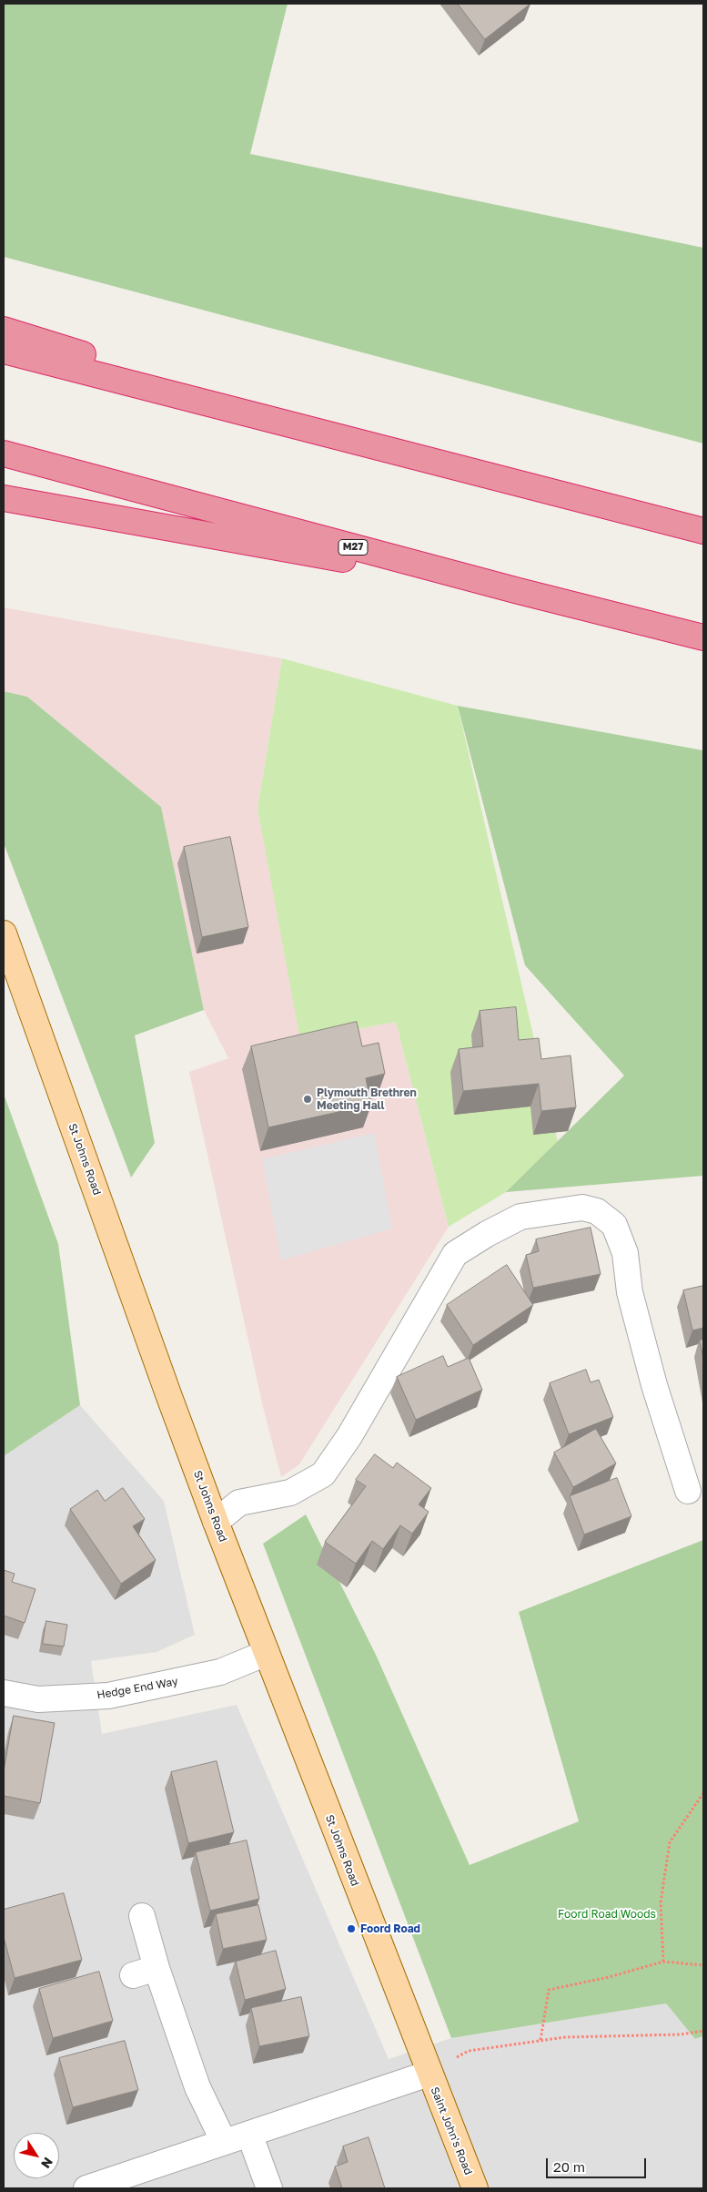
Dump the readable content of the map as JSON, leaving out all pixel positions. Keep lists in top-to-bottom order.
{
  "streets": {
    "highway": ["M27"],
    "main road": ["St Johns Road", "Saint John's Road"],
    "street": ["Hedge End Way"]
  },
  "crossings": [
    ["St Johns Road", "Hedge End Way"],
    ["St Johns Road", "Saint John's Road"]
  ],
  "parks": ["Foord Road Woods"],
  "places": ["Plymouth Brethren Meeting Hall", "Foord Road"],
  "scale_bar": "20 m",
  "north": "bottom right"
}
